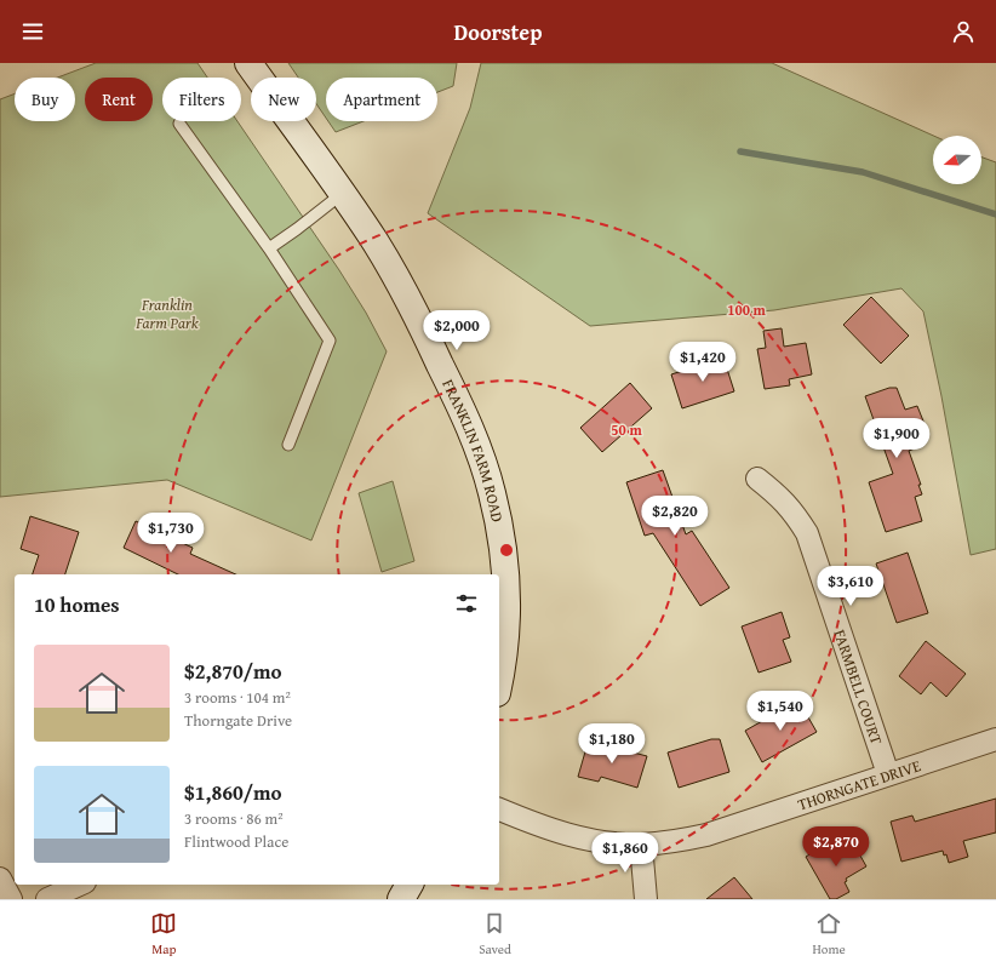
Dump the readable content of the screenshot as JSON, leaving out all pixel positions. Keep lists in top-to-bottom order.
{
  "streets": {
    "main road": ["FRANKLIN FARM ROAD"],
    "street": ["FARMBELL COURT", "THORNGATE DRIVE"]
  },
  "crossings": [
    ["FARMBELL COURT", "THORNGATE DRIVE"]
  ],
  "parks": ["Franklin Farm Park"],
  "north": "left",
  "page": {
    "header": "Doorstep",
    "chip": [
      "Buy",
      "Rent",
      "Filters",
      "New",
      "Apartment"
    ],
    "price": [
      "$2,000",
      "$1,420",
      "$1,900",
      "$2,820",
      "$1,730",
      "$3,610",
      "$1,540",
      "$1,180",
      "$2,870",
      "$1,860"
    ],
    "heading": "10 homes",
    "list": [
      {
        "name": "$2,870/mo",
        "note": "3 rooms · 104 m² · Thorngate Drive"
      },
      {
        "name": "$1,860/mo",
        "note": "3 rooms · 86 m² · Flintwood Place"
      }
    ],
    "tabs": ["Map", "Saved", "Home"]
  },
  "rings": ["100 m", "50 m"]
}
